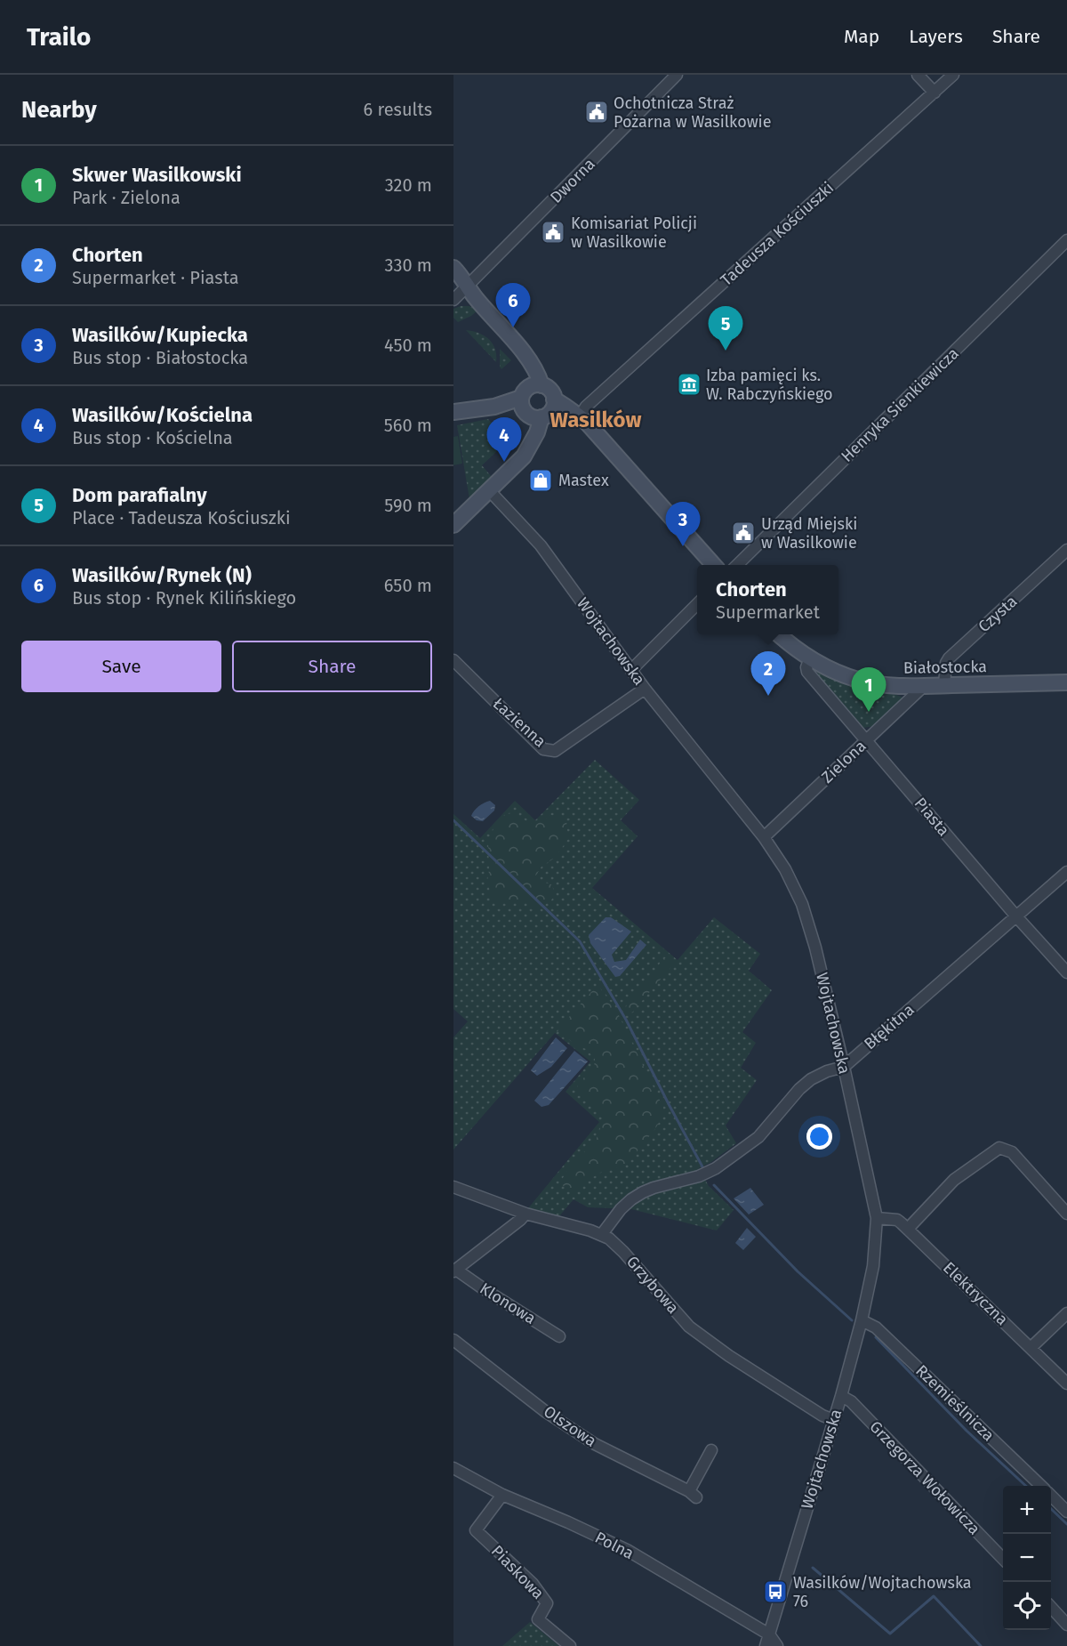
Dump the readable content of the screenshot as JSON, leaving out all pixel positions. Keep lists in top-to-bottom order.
{
  "streets": {
    "main road": ["Białostocka"],
    "street": [
      "Dworna",
      "Tadeusza Kościuszki",
      "Henryka Sienkiewicza",
      "Czysta",
      "Wojtachowska",
      "Łazienna",
      "Zielona",
      "Piasta",
      "Błękitna",
      "Grzybowa",
      "Elektryczna",
      "Klonowa",
      "Rzemieślnicza",
      "Olszowa",
      "Grzegorza Wołowicza",
      "Polna",
      "Piaskowa"
    ]
  },
  "crossings": [
    ["Czysta", "Białostocka"],
    ["Wojtachowska", "Łazienna"],
    ["Wojtachowska", "Zielona"],
    ["Wojtachowska", "Błękitna"],
    ["Wojtachowska", "Grzybowa"],
    ["Wojtachowska", "Elektryczna"],
    ["Wojtachowska", "Rzemieślnicza"],
    ["Wojtachowska", "Grzegorza Wołowicza"],
    ["Wojtachowska", "Polna"],
    ["Białostocka", "Zielona"],
    ["Białostocka", "Piasta"],
    ["Zielona", "Piasta"],
    ["Piasta", "Błękitna"],
    ["Błękitna", "Grzybowa"],
    ["Polna", "Piaskowa"]
  ],
  "districts": ["Wasilków"],
  "places": {
    "public building": ["Ochotnicza Straż Pożarna w Wasilkowie", "Komisariat Policji w Wasilkowie", "Urząd Miejski w Wasilkowie"],
    "museum": ["Izba pamięci ks. W. Rabczyńskiego"],
    "shop": ["Mastex"],
    "bus stop": ["Wasilków/Wojtachowska 76"]
  },
  "page": {
    "header": "Trailo",
    "nav": ["Map", "Layers", "Share"],
    "heading": ["Nearby", "6 results"],
    "list": [
      {
        "mark": "1",
        "name": "Skwer Wasilkowski",
        "note": "Park · Zielona",
        "value": "320 m"
      },
      {
        "mark": "2",
        "name": "Chorten",
        "note": "Supermarket · Piasta",
        "value": "330 m"
      },
      {
        "mark": "3",
        "name": "Wasilków/Kupiecka",
        "note": "Bus stop · Białostocka",
        "value": "450 m"
      },
      {
        "mark": "4",
        "name": "Wasilków/Kościelna",
        "note": "Bus stop · Kościelna",
        "value": "560 m"
      },
      {
        "mark": "5",
        "name": "Dom parafialny",
        "note": "Place · Tadeusza Kościuszki",
        "value": "590 m"
      },
      {
        "mark": "6",
        "name": "Wasilków/Rynek (N)",
        "note": "Bus stop · Rynek Kilińskiego",
        "value": "650 m"
      }
    ],
    "pins": [
      "6",
      "5",
      "4",
      "3",
      "2",
      "1"
    ],
    "popup": ["Chorten", "Supermarket"],
    "buttons": ["Save", "Share"],
    "map_buttons": ["+", "−"]
  }
}
